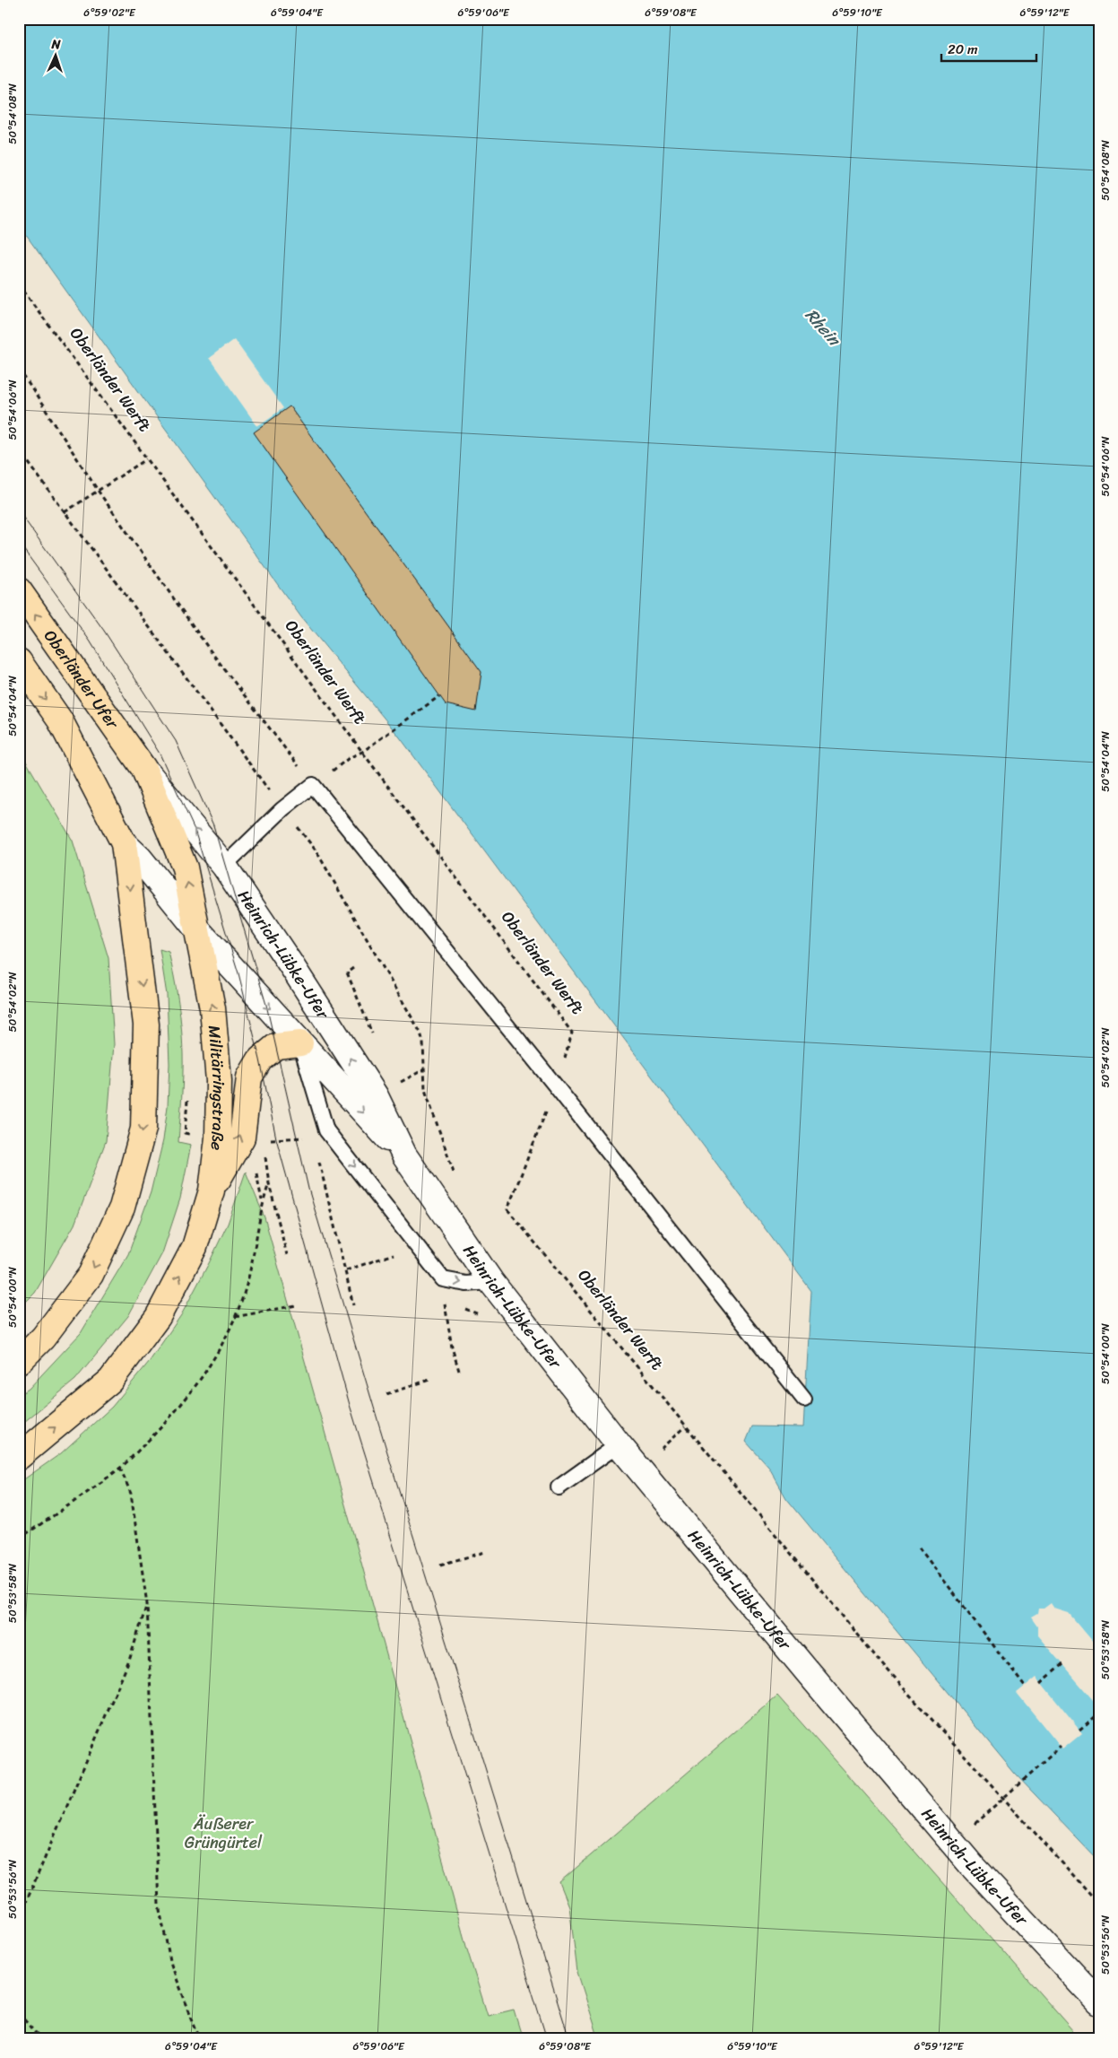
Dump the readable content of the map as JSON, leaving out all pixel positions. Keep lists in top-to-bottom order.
{
  "streets": {
    "main road": ["Oberländer Ufer", "Heinrich-Lübke-Ufer", "Militärringstraße"],
    "path": ["Oberländer Werft"]
  },
  "crossings": [
    ["Oberländer Ufer", "Heinrich-Lübke-Ufer"],
    ["Oberländer Ufer", "Militärringstraße"],
    ["Heinrich-Lübke-Ufer", "Militärringstraße"]
  ],
  "water": ["Rhein"],
  "parks": ["Äußerer Grüngürtel"],
  "scale_bar": "20 m",
  "north": "top",
  "coordinates": [
    "6°59'02\"E",
    "6°59'04\"E",
    "6°59'06\"E",
    "6°59'08\"E",
    "6°59'10\"E",
    "6°59'12\"E",
    "50°54'08\"N",
    "50°54'06\"N",
    "50°54'04\"N",
    "50°54'02\"N",
    "50°54'00\"N",
    "50°53'58\"N",
    "50°53'56\"N"
  ]
}
